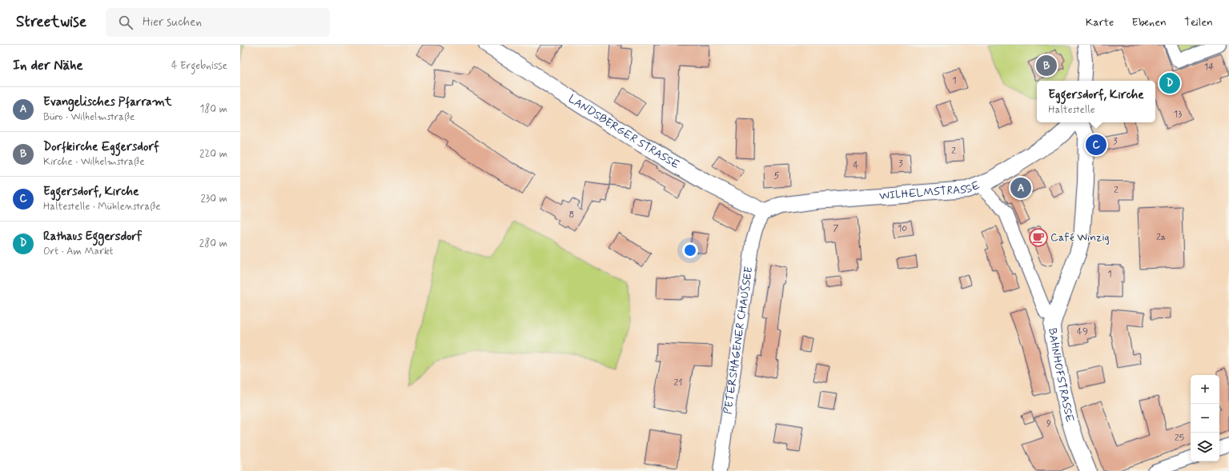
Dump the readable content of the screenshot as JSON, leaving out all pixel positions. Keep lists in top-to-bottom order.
{
  "streets": {
    "main road": ["LANDSBERGER STRASSE", "WILHELMSTRASSE", "BAHNHOFSTRASSE"],
    "street": ["PETERSHAGENER CHAUSSEE"]
  },
  "crossings": [
    ["LANDSBERGER STRASSE", "WILHELMSTRASSE"],
    ["LANDSBERGER STRASSE", "PETERSHAGENER CHAUSSEE"],
    ["WILHELMSTRASSE", "PETERSHAGENER CHAUSSEE"],
    ["WILHELMSTRASSE", "BAHNHOFSTRASSE"]
  ],
  "places": {
    "cafe": ["Café Winzig"]
  },
  "house_numbers": [
    "14",
    "1",
    "13",
    "3",
    "2",
    "3",
    "4",
    "5",
    "2",
    "8",
    "7",
    "10",
    "2a",
    "1",
    "49",
    "21",
    "9",
    "25"
  ],
  "page": {
    "header": "Streetwise",
    "search": "Hier suchen",
    "nav": ["Karte", "Ebenen", "Teilen"],
    "heading": ["In der Nähe", "4 Ergebnisse"],
    "pins": [
      "B",
      "D",
      "C",
      "A"
    ],
    "popup": ["Eggersdorf, Kirche", "Haltestelle"],
    "list": [
      {
        "mark": "A",
        "name": "Evangelisches Pfarramt",
        "note": "Büro · Wilhelmstraße",
        "value": "180 m"
      },
      {
        "mark": "B",
        "name": "Dorfkirche Eggersdorf",
        "note": "Kirche · Wilhelmstraße",
        "value": "220 m"
      },
      {
        "mark": "C",
        "name": "Eggersdorf, Kirche",
        "note": "Haltestelle · Mühlenstraße",
        "value": "230 m"
      },
      {
        "mark": "D",
        "name": "Rathaus Eggersdorf",
        "note": "Ort · Am Markt",
        "value": "280 m"
      }
    ],
    "map_buttons": ["+", "−"]
  }
}
